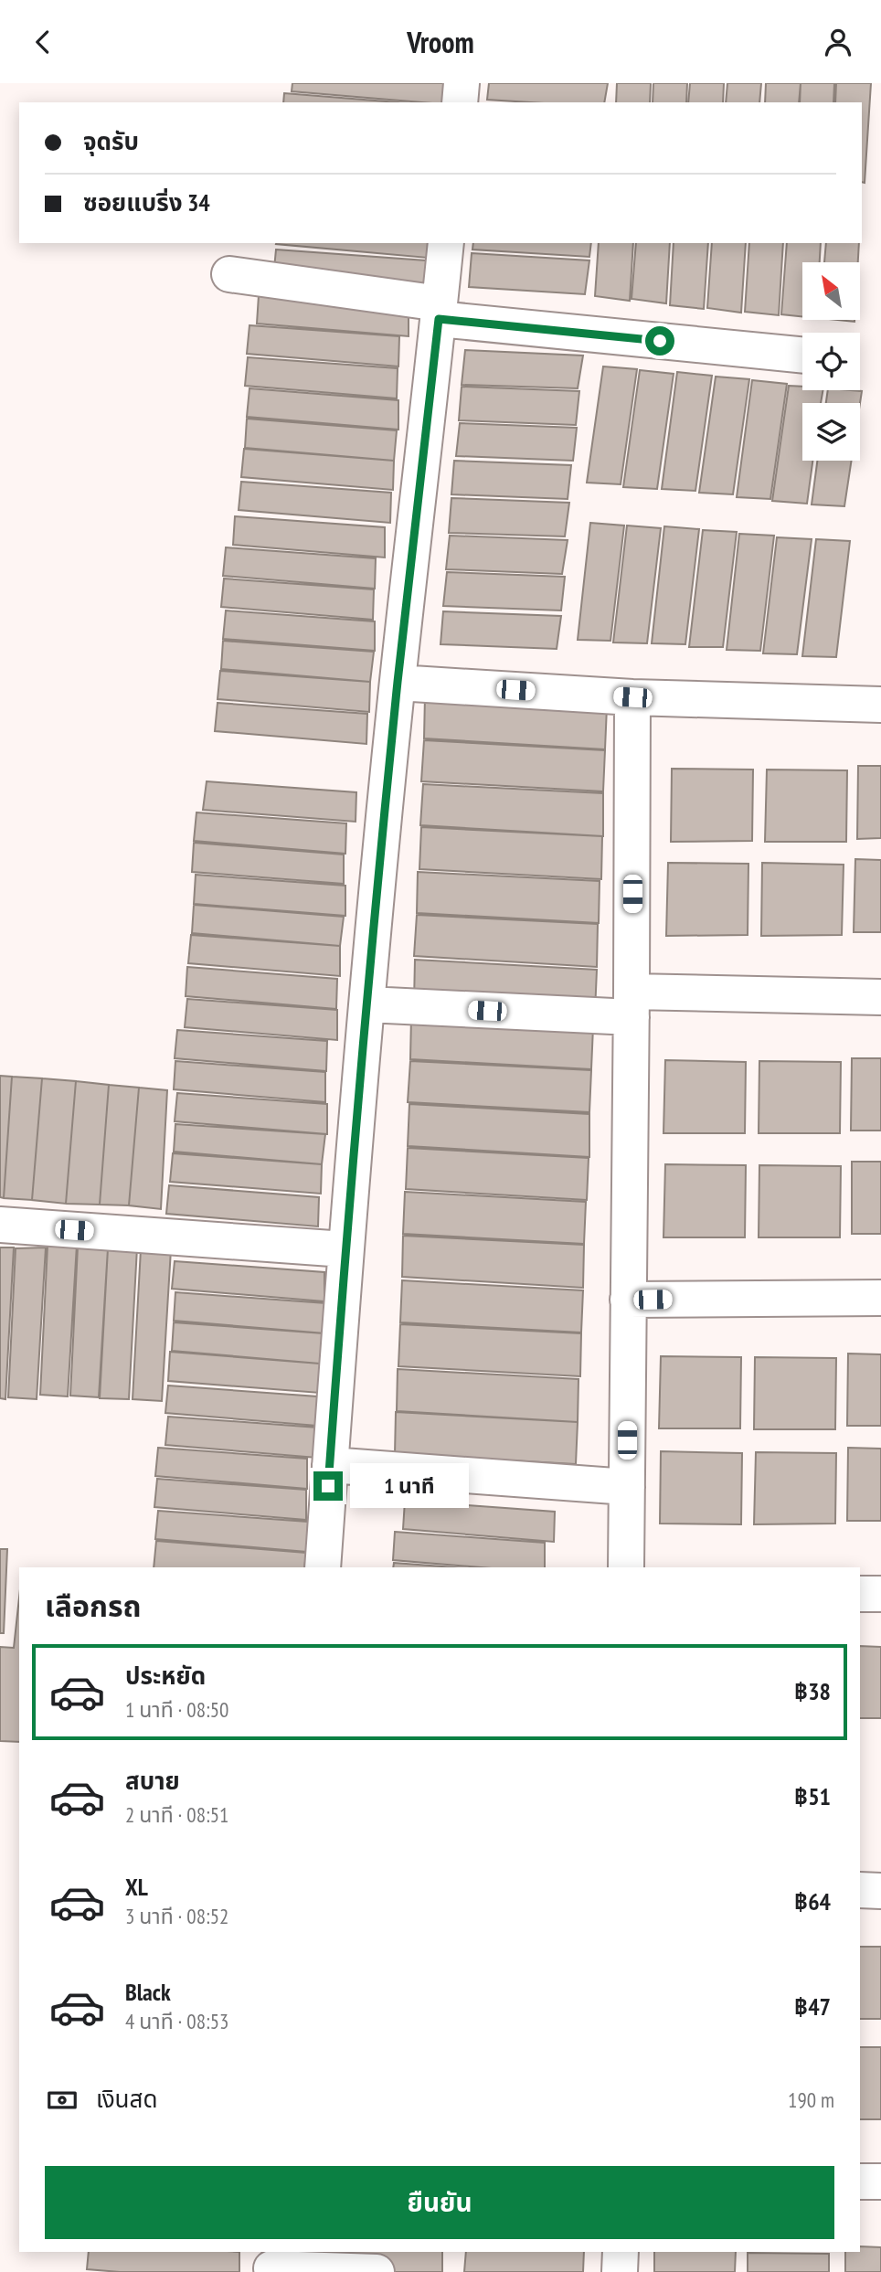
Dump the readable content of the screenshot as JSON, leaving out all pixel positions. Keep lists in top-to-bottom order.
{
  "north": "top left",
  "page": {
    "header": "Vroom",
    "banner": ["จุดรับ", "ซอยแบริ่ง 34"],
    "bubble": "1 นาที",
    "heading": "เลือกรถ",
    "list": [
      {
        "name": "ประหยัด",
        "note": "1 นาที · 08:50",
        "value": "฿38"
      },
      {
        "name": "สบาย",
        "note": "2 นาที · 08:51",
        "value": "฿51"
      },
      {
        "name": "XL",
        "note": "3 นาที · 08:52",
        "value": "฿64"
      },
      {
        "name": "Black",
        "note": "4 นาที · 08:53",
        "value": "฿47"
      }
    ],
    "pay": ["เงินสด", "190 m"],
    "buttons": "ยืนยัน"
  }
}
